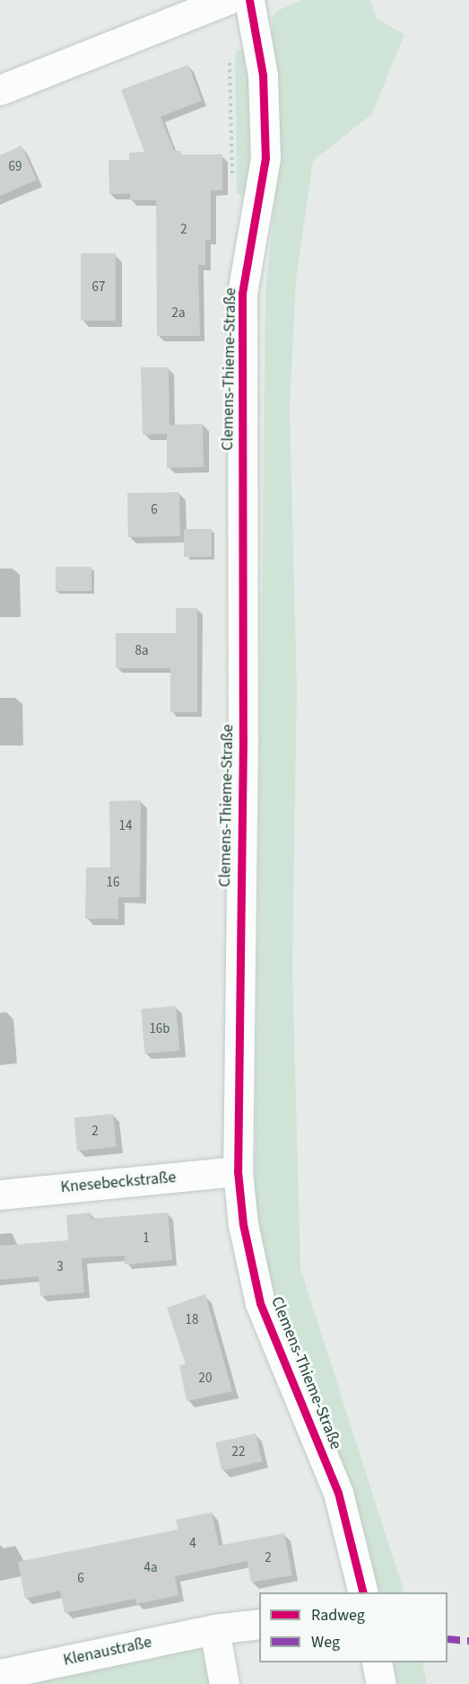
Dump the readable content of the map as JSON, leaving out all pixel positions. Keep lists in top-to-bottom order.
{
  "streets": {
    "street": ["Clemens-Thieme-Straße", "Knesebeckstraße", "Klenaustraße"]
  },
  "crossings": [
    ["Clemens-Thieme-Straße", "Knesebeckstraße"]
  ],
  "house_numbers": [
    "69",
    "2",
    "67",
    "2a",
    "6",
    "8a",
    "14",
    "16",
    "16b",
    "2",
    "1",
    "3",
    "18",
    "20",
    "22",
    "4",
    "2",
    "4a",
    "6"
  ],
  "legend": ["Radweg", "Weg"]
}
